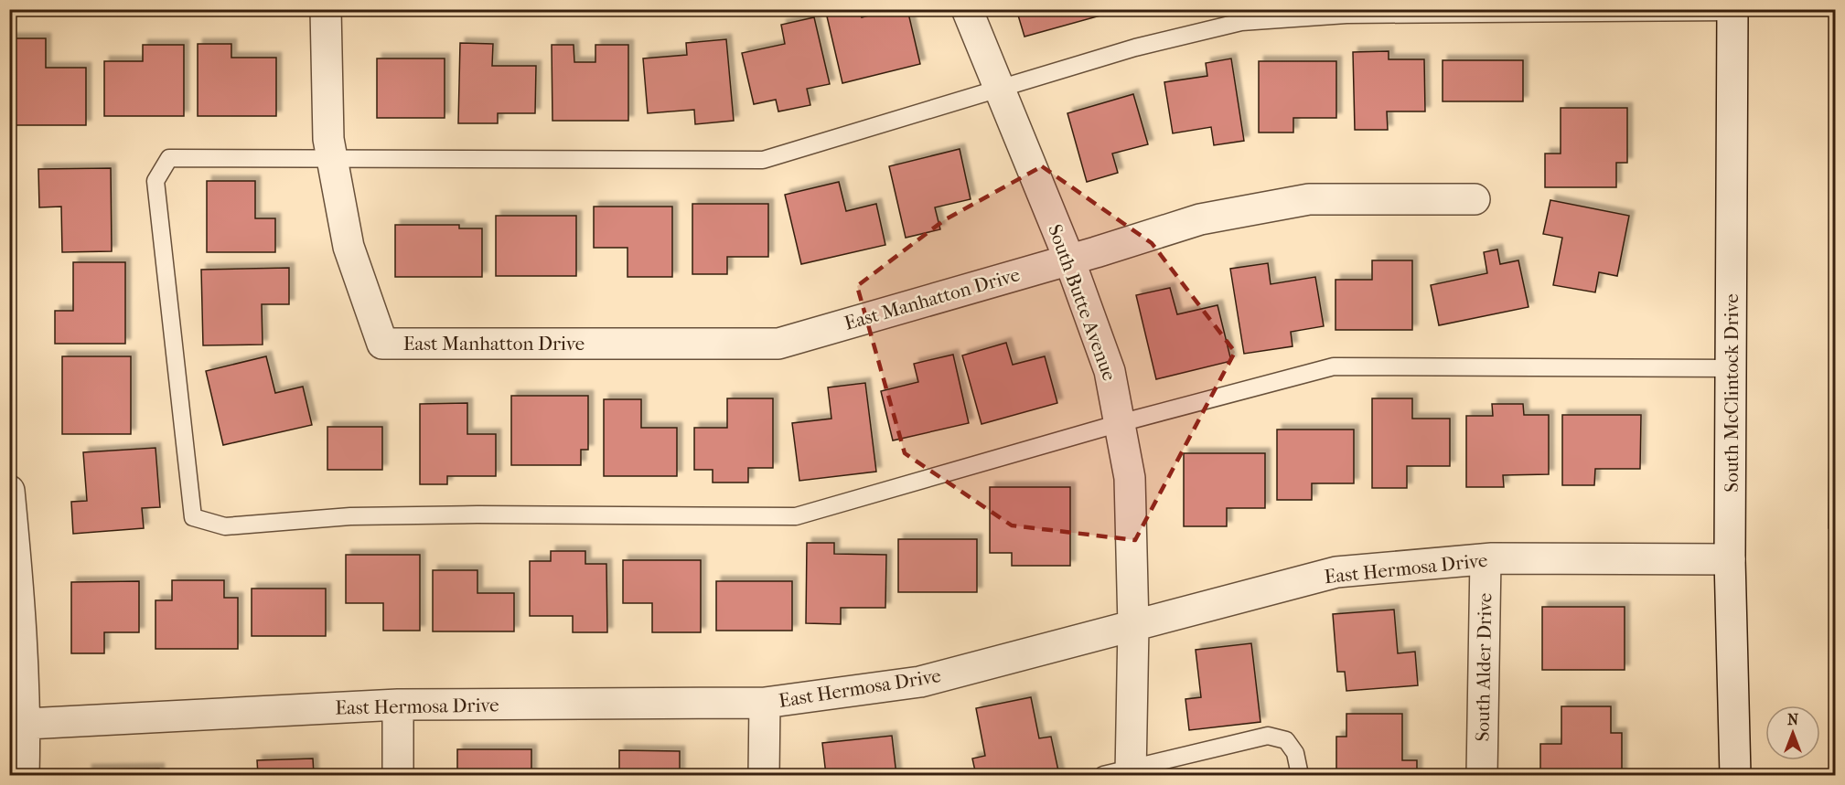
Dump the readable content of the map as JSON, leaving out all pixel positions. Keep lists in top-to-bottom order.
{
  "streets": {
    "street": [
      "East Manhatton Drive",
      "South Butte Avenue",
      "South McClintock Drive",
      "East Hermosa Drive",
      "South Alder Drive"
    ]
  },
  "crossings": [
    ["East Manhatton Drive", "South Butte Avenue"],
    ["South Butte Avenue", "East Hermosa Drive"],
    ["South McClintock Drive", "East Hermosa Drive"],
    ["East Hermosa Drive", "South Alder Drive"]
  ],
  "north": "top"
}
